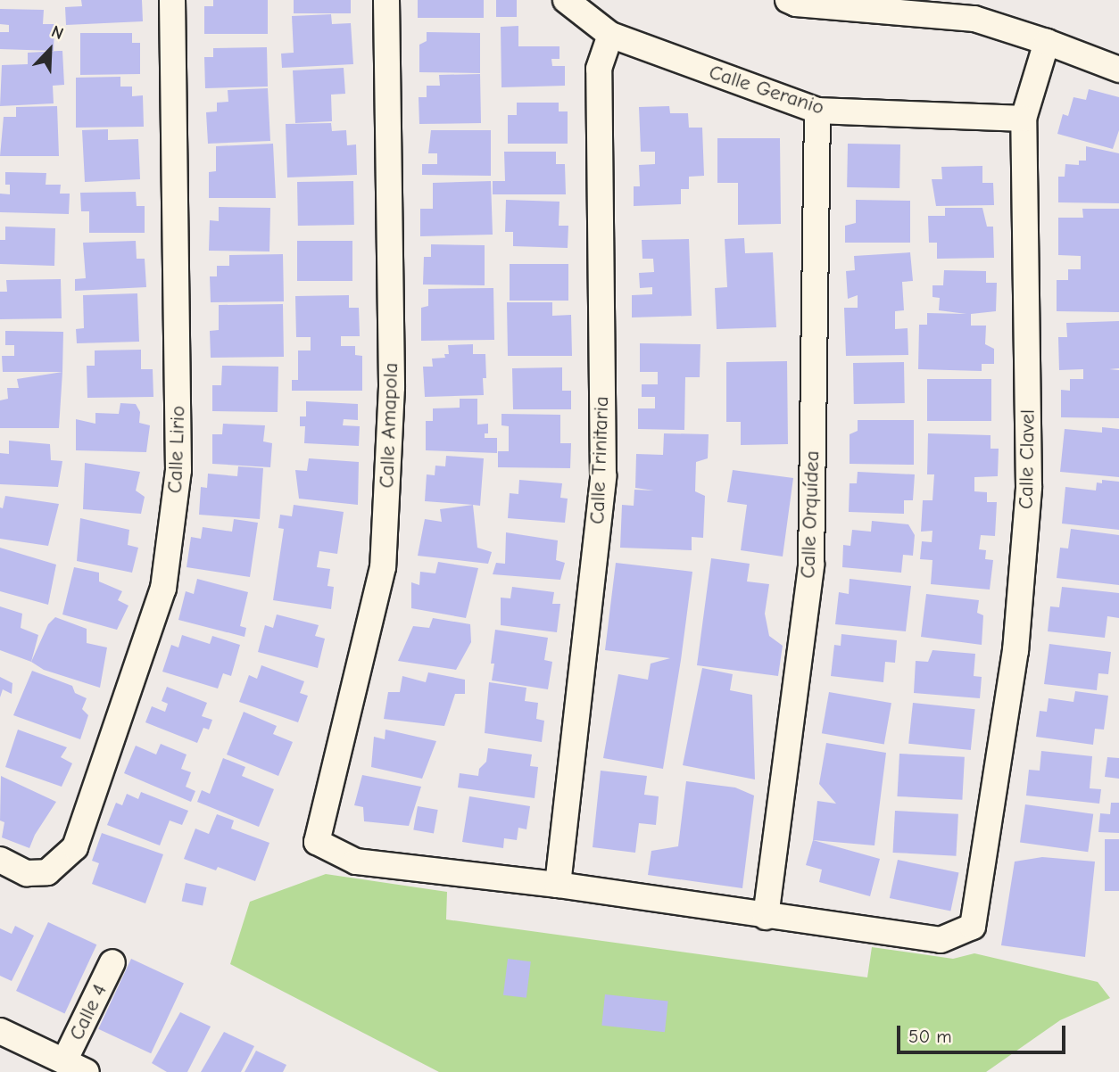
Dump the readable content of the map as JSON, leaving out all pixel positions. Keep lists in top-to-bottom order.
{
  "streets": {
    "street": [
      "Calle Geranio",
      "Calle Amapola",
      "Calle Lirio",
      "Calle Clavel",
      "Calle Trinitaria",
      "Calle Orquídea",
      "Calle 4"
    ]
  },
  "crossings": [
    ["Calle Geranio", "Calle Clavel"],
    ["Calle Geranio", "Calle Trinitaria"],
    ["Calle Geranio", "Calle Orquídea"],
    ["Calle Amapola", "Calle Trinitaria"],
    ["Calle Clavel", "Calle Orquídea"]
  ],
  "scale_bar": "50 m",
  "north": "top right"
}
